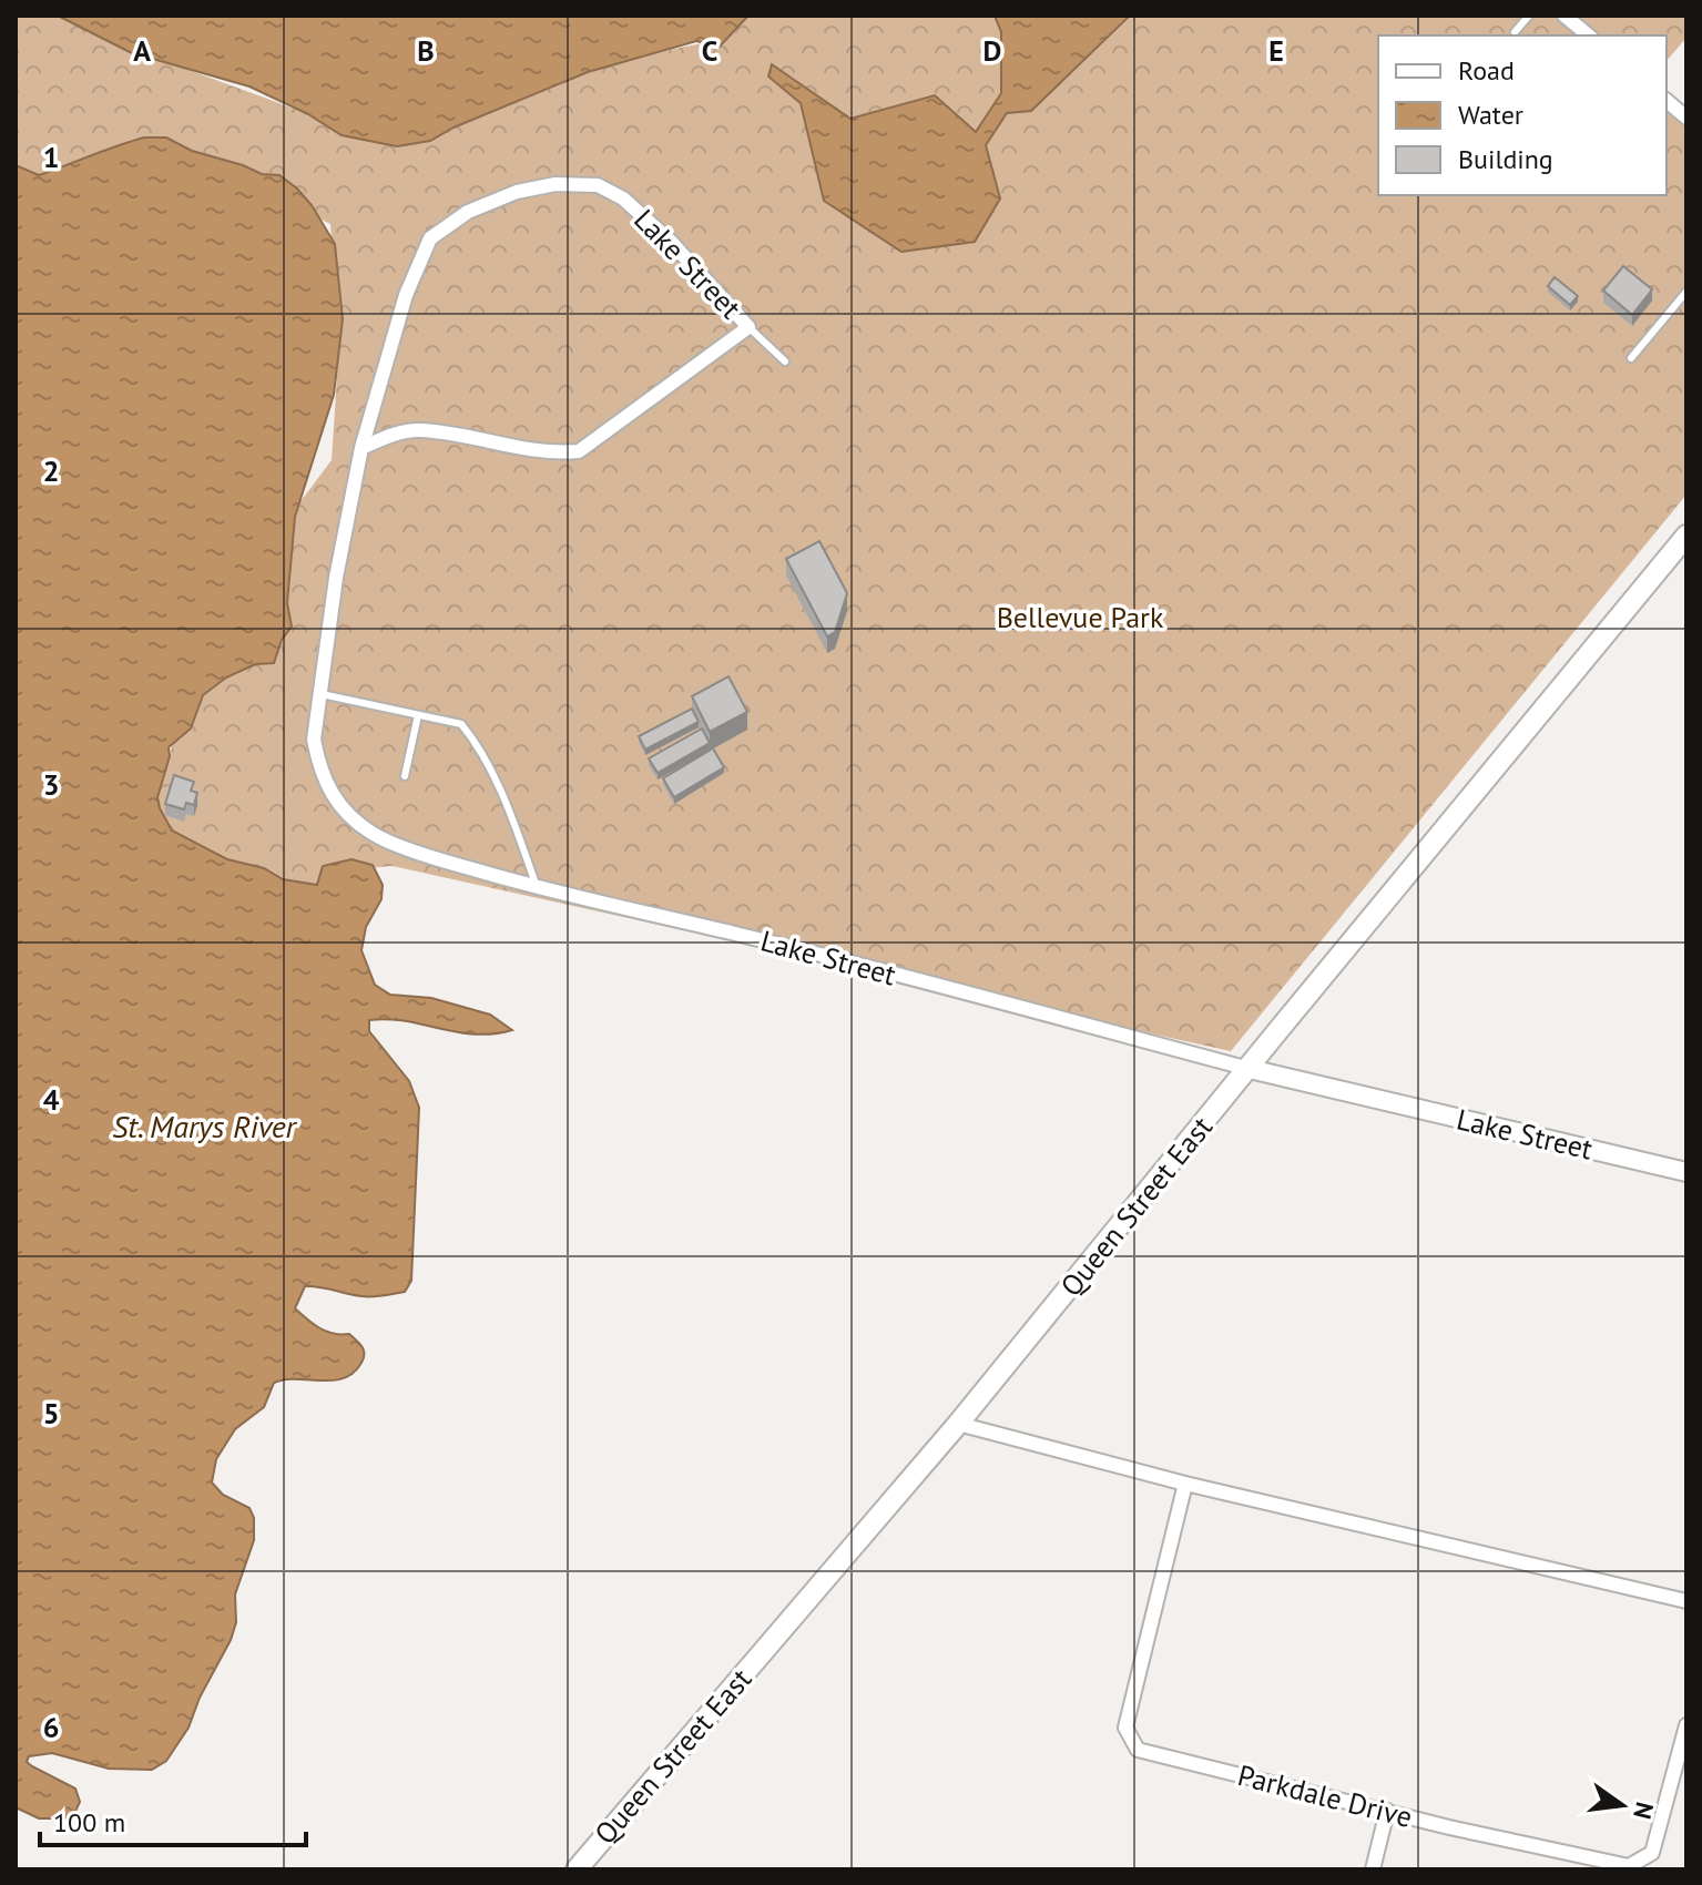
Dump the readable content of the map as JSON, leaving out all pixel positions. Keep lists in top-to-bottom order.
{
  "streets": {
    "main road": ["Queen Street East"],
    "street": ["Lake Street", "Parkdale Drive"]
  },
  "crossings": [
    ["Lake Street", "Queen Street East"]
  ],
  "water": ["St. Marys River"],
  "parks": ["Bellevue Park"],
  "legend": ["Road", "Water", "Building"],
  "scale_bar": "100 m",
  "north": "right",
  "grid": {
    "columns": [
      "A",
      "B",
      "C",
      "D",
      "E"
    ],
    "rows": [
      "1",
      "2",
      "3",
      "4",
      "5",
      "6"
    ]
  }
}
